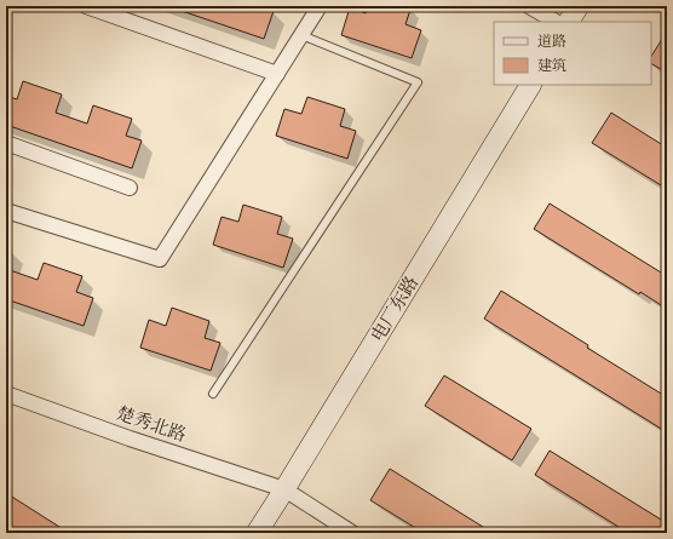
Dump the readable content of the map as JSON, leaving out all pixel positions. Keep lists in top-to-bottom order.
{
  "streets": {
    "street": ["电厂东路", "楚秀北路"]
  },
  "crossings": [
    ["电厂东路", "楚秀北路"]
  ],
  "legend": ["道路", "建筑"]
}
